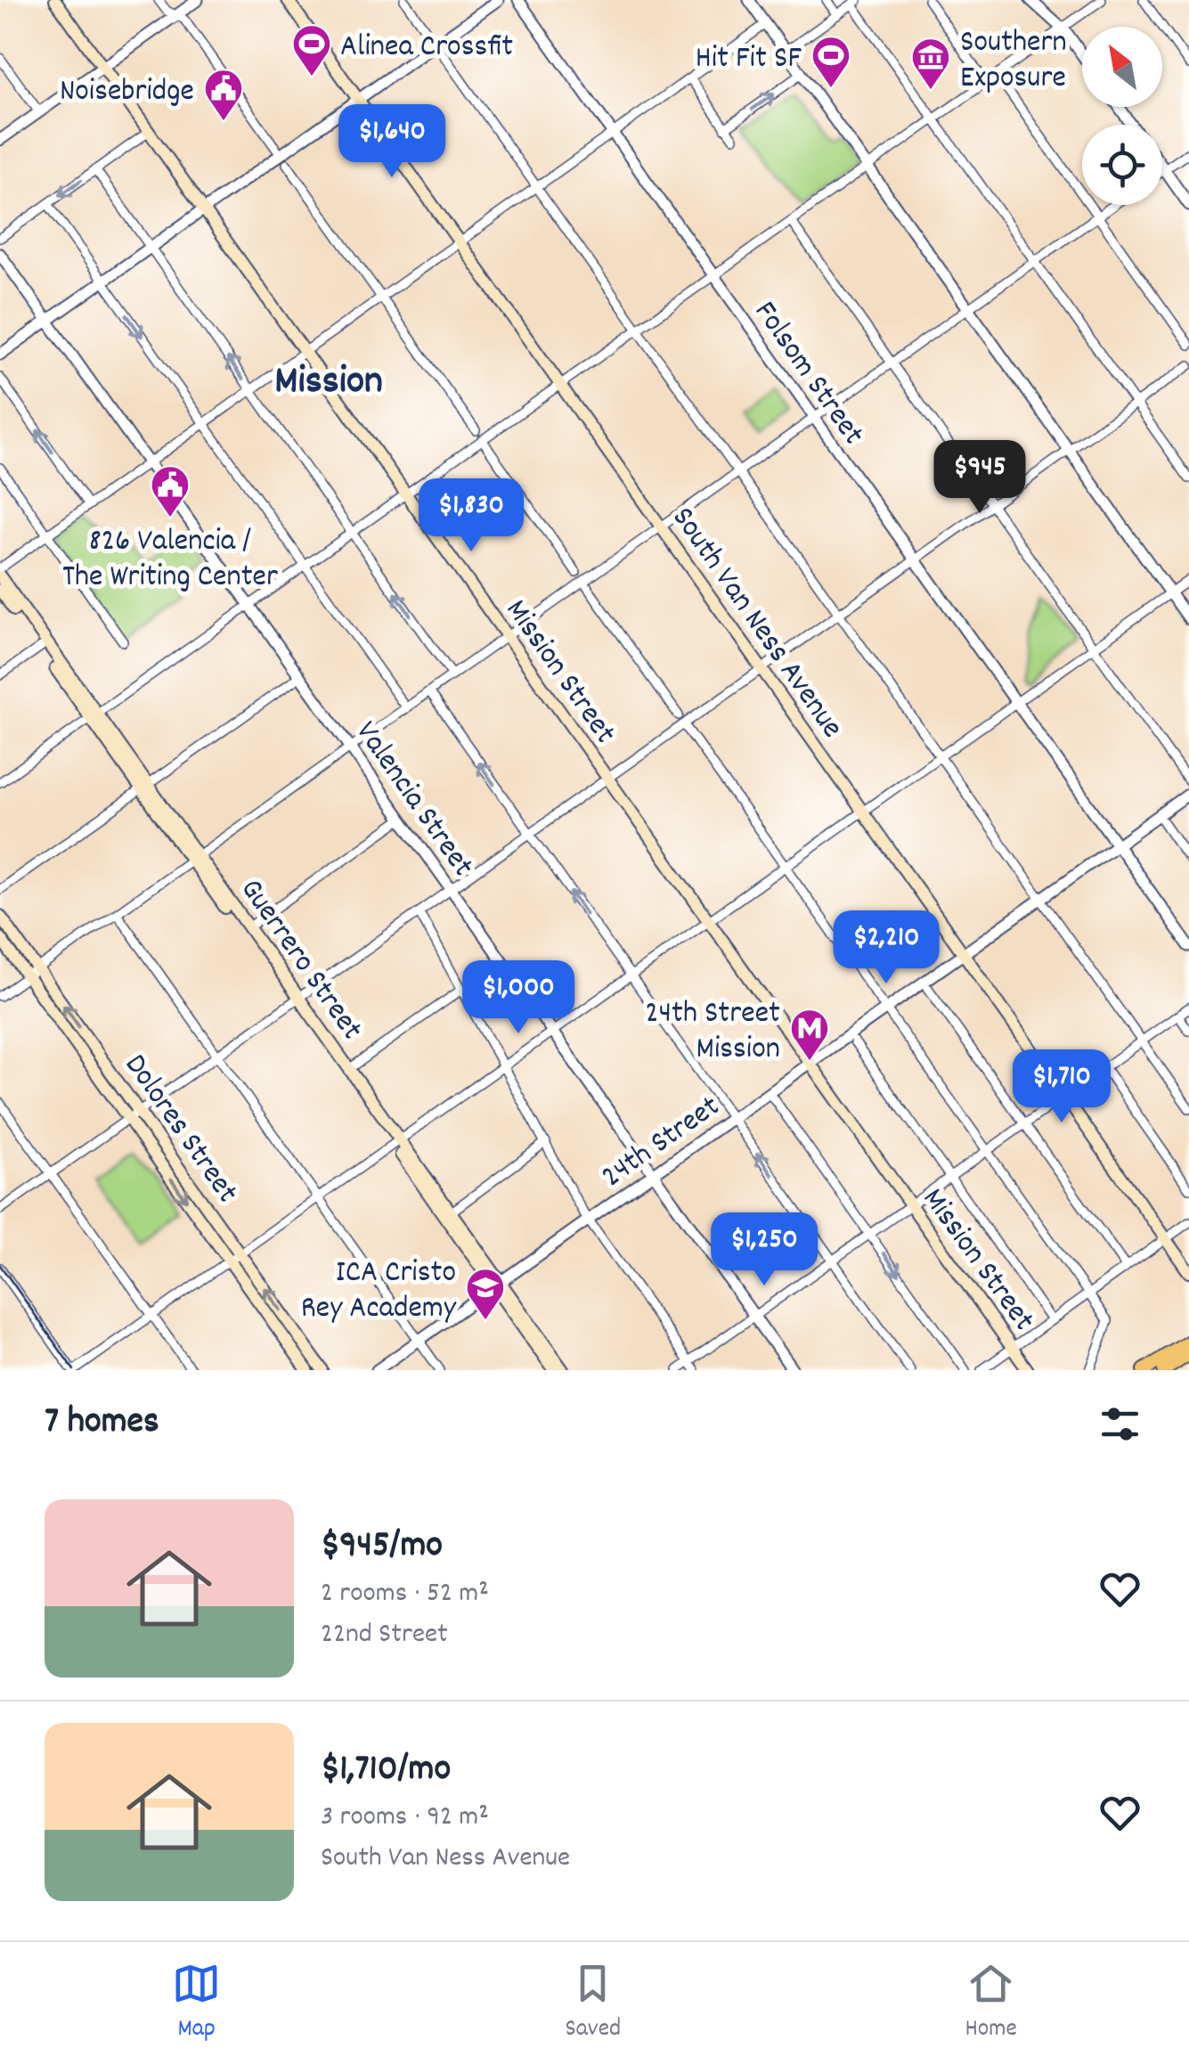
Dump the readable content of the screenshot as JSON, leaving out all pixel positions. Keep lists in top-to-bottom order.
{
  "streets": {
    "main road": [
      "South Van Ness Avenue",
      "Mission Street",
      "Guerrero Street",
      "Dolores Street"
    ],
    "street": ["Folsom Street", "Valencia Street", "24th Street"]
  },
  "crossings": [
    ["Folsom Street", "24th Street"],
    ["South Van Ness Avenue", "24th Street"],
    ["Mission Street", "24th Street"],
    ["Valencia Street", "24th Street"],
    ["Guerrero Street", "24th Street"]
  ],
  "districts": ["Mission"],
  "places": {
    "sports": ["Alinea Crossfit", "Hit Fit SF"],
    "museum": ["Southern Exposure"],
    "public building": ["Noisebridge", "826 Valencia / The Writing Center"],
    "metro station": ["24th Street Mission"],
    "school or university": ["ICA Cristo Rey Academy"]
  },
  "north": "top left",
  "page": {
    "price": [
      "$1,640",
      "$945",
      "$1,830",
      "$2,210",
      "$1,000",
      "$1,710",
      "$1,250"
    ],
    "heading": "7 homes",
    "list": [
      {
        "name": "$945/mo",
        "note": "2 rooms · 52 m² · 22nd Street"
      },
      {
        "name": "$1,710/mo",
        "note": "3 rooms · 92 m² · South Van Ness Avenue"
      }
    ],
    "tabs": ["Map", "Saved", "Home"]
  }
}
